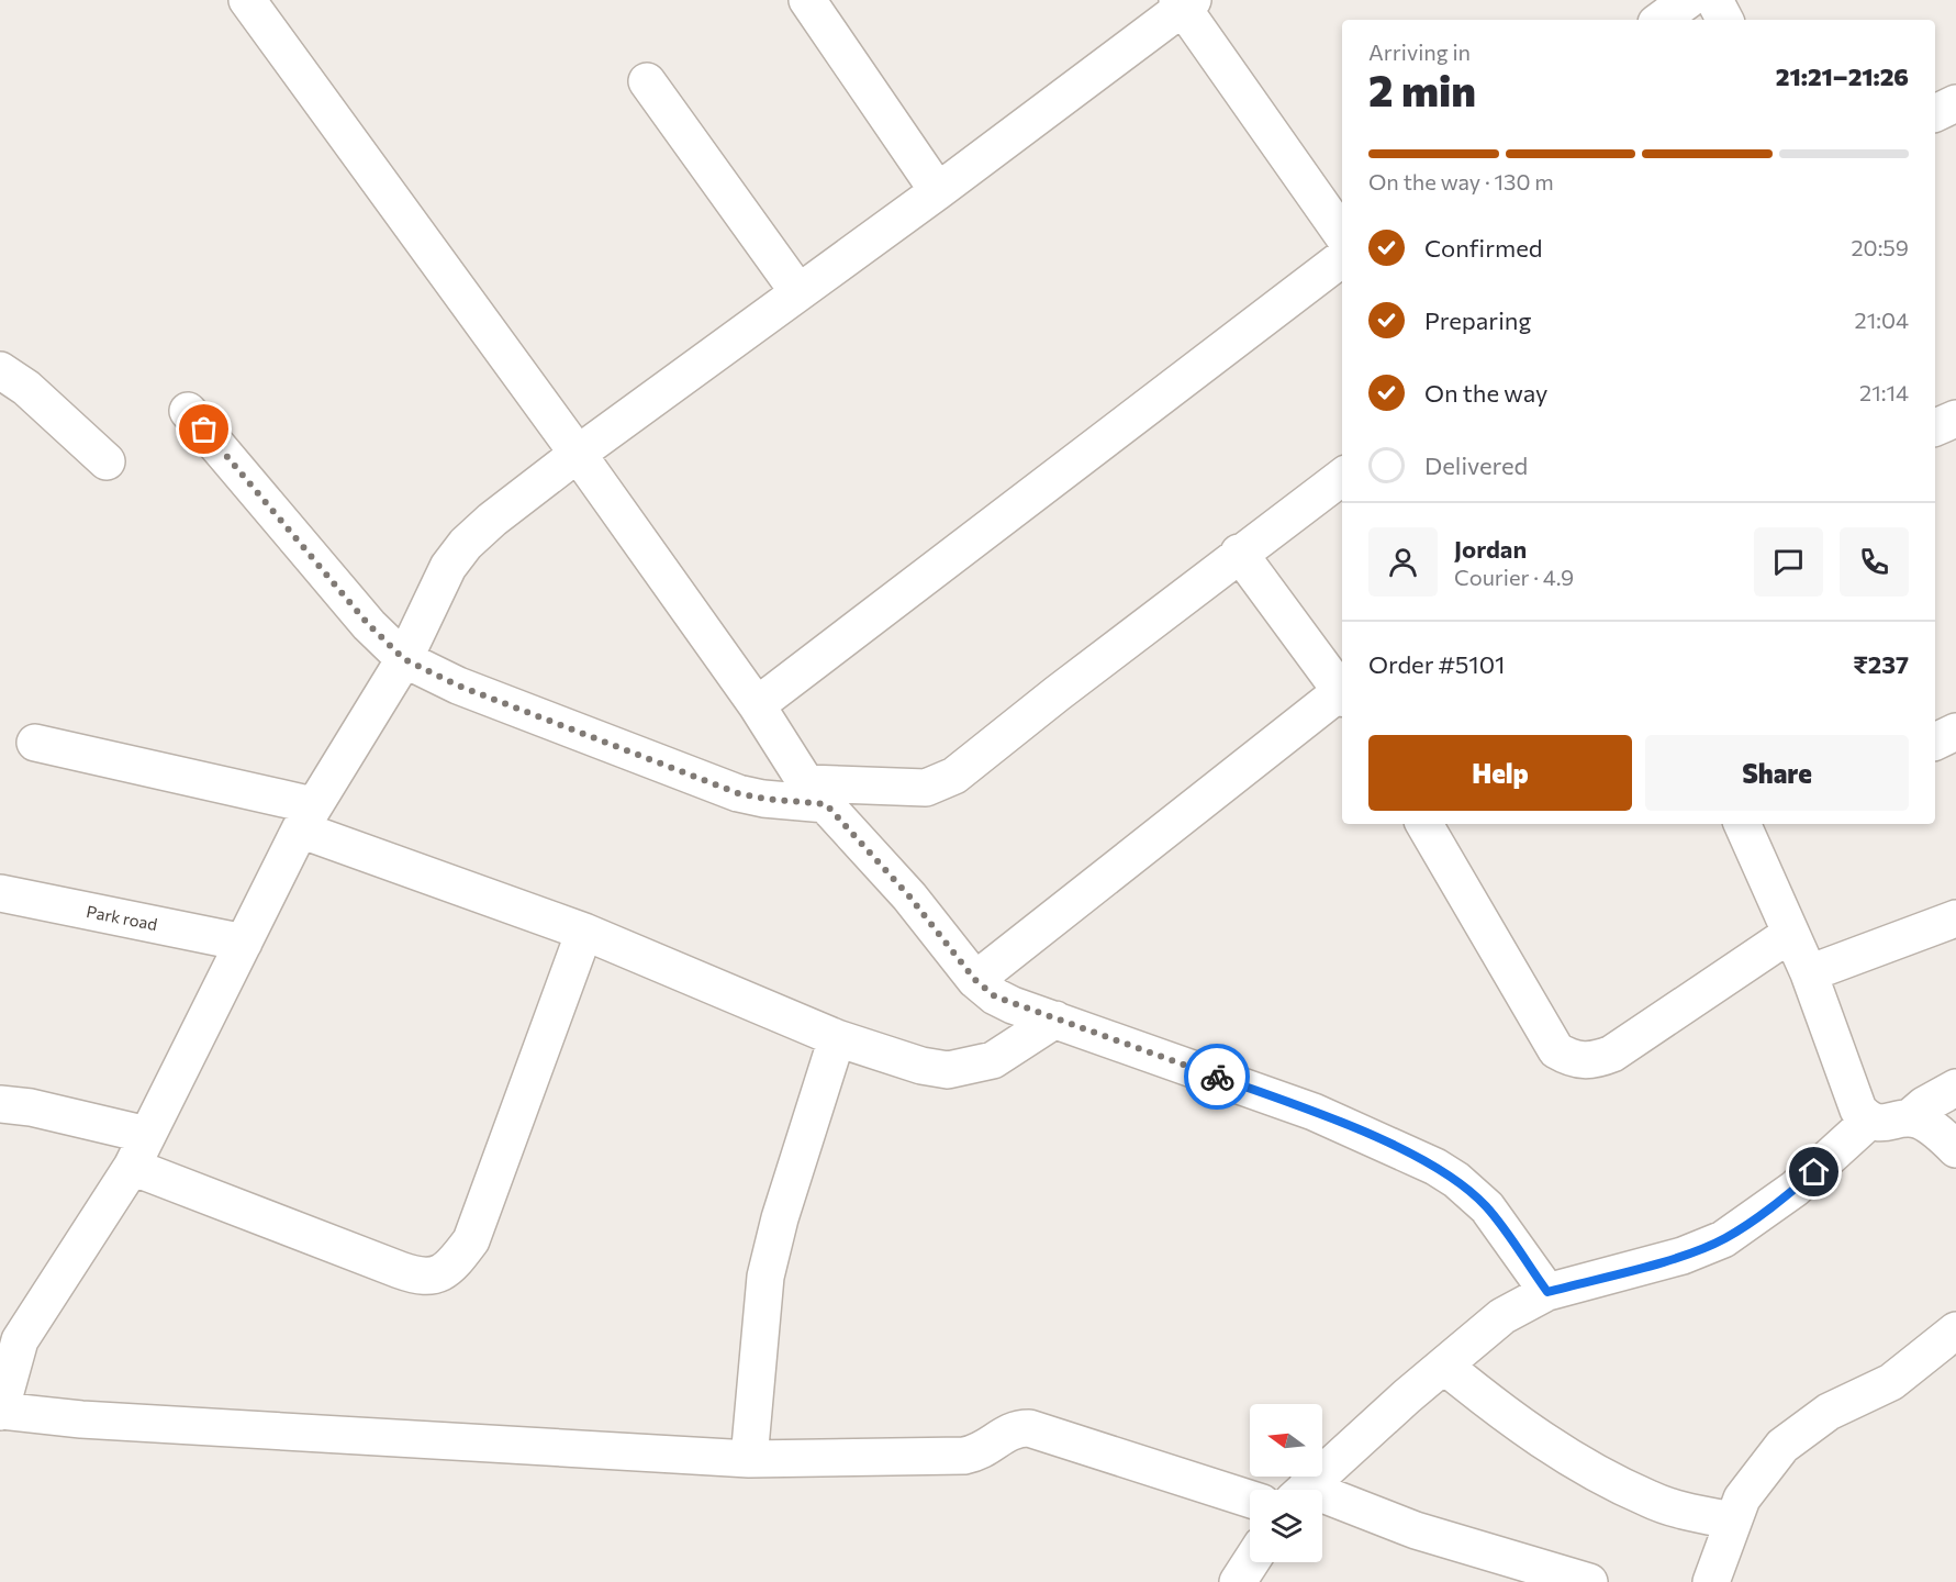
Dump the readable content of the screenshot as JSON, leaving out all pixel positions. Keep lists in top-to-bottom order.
{
  "streets": {
    "street": ["Park road"]
  },
  "north": "left",
  "page": {
    "heading": ["2 min", "Arriving in", "21:21–21:26"],
    "panel": [
      "Jordan",
      "Courier · 4.9",
      "Order #5101",
      "₹237"
    ],
    "bar": "On the way · 130 m",
    "list": [
      ["Confirmed", "20:59"],
      ["Preparing", "21:04"],
      ["On the way", "21:14"],
      "Delivered"
    ],
    "buttons": ["Help", "Share"]
  }
}
